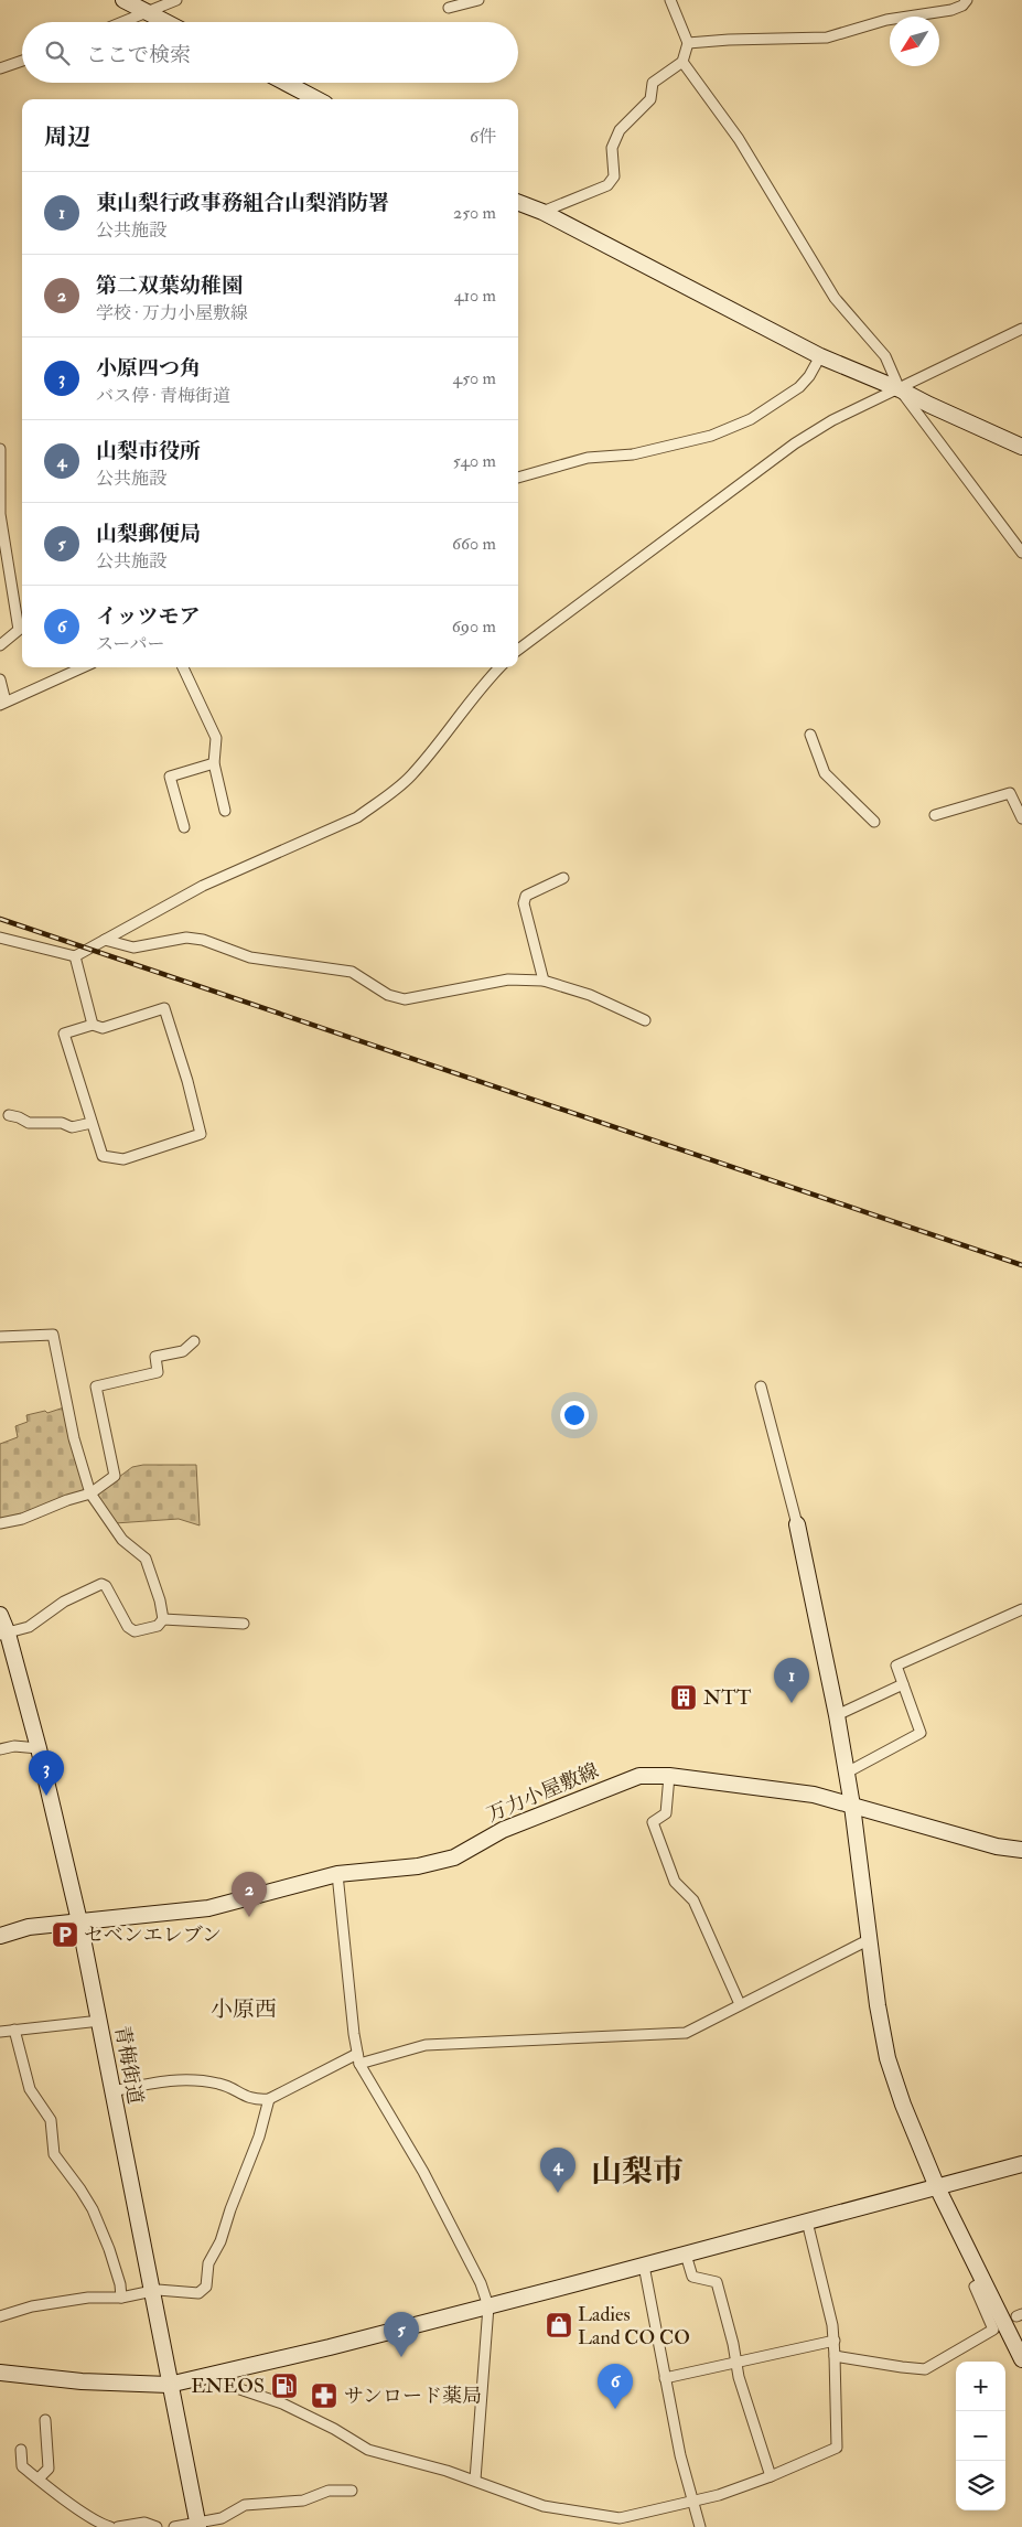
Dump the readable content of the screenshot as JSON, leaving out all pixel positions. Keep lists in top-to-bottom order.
{
  "streets": {
    "street": ["万力小屋敷線", "青梅街道"]
  },
  "crossings": [
    ["万力小屋敷線", "青梅街道"]
  ],
  "districts": ["小原西", "山梨市"],
  "places": {
    "building": ["NTT"],
    "parking": ["セベンエレブン"],
    "shop": ["Ladies Land CO CO"],
    "fuel station": ["ENEOS"],
    "pharmacy": ["サンロード薬局"]
  },
  "north": "bottom left",
  "page": {
    "search": "ここで検索",
    "heading": ["周辺", "6件"],
    "list": [
      {
        "mark": "1",
        "name": "東山梨行政事務組合山梨消防署",
        "note": "公共施設",
        "value": "250 m"
      },
      {
        "mark": "2",
        "name": "第二双葉幼稚園",
        "note": "学校 · 万力小屋敷線",
        "value": "410 m"
      },
      {
        "mark": "3",
        "name": "小原四つ角",
        "note": "バス停 · 青梅街道",
        "value": "450 m"
      },
      {
        "mark": "4",
        "name": "山梨市役所",
        "note": "公共施設",
        "value": "540 m"
      },
      {
        "mark": "5",
        "name": "山梨郵便局",
        "note": "公共施設",
        "value": "660 m"
      },
      {
        "mark": "6",
        "name": "イッツモア",
        "note": "スーパー",
        "value": "690 m"
      }
    ],
    "pins": [
      "1",
      "3",
      "2",
      "4",
      "5",
      "6"
    ],
    "map_buttons": ["+", "−"]
  }
}
